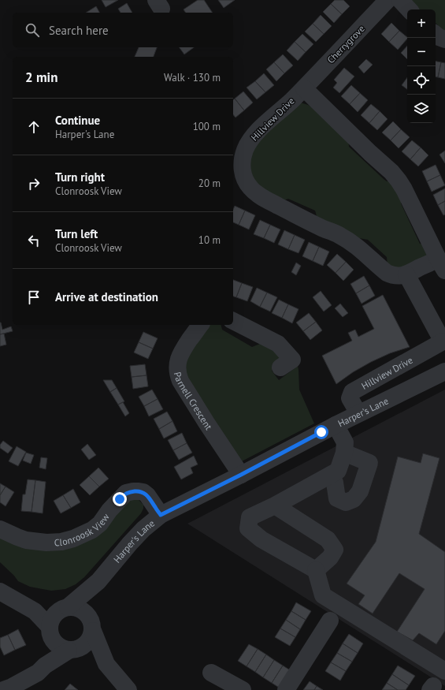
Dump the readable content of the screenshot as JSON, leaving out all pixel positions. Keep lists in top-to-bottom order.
{
  "streets": {
    "street": [
      "Cherrygrove",
      "Hillview Drive",
      "Parnell Crescent",
      "Harper's Lane",
      "Clonroosk View"
    ]
  },
  "crossings": [
    ["Cherrygrove", "Hillview Drive"],
    ["Hillview Drive", "Harper's Lane"],
    ["Parnell Crescent", "Harper's Lane"],
    ["Harper's Lane", "Clonroosk View"]
  ],
  "page": {
    "map_buttons": ["+", "−"],
    "search": "Search here",
    "heading": ["2 min", "Walk · 130 m"],
    "list": [
      ["Continue", "Harper's Lane", "100 m"],
      ["Turn right", "Clonroosk View", "20 m"],
      ["Turn left", "Clonroosk View", "10 m"],
      "Arrive at destination"
    ]
  }
}
